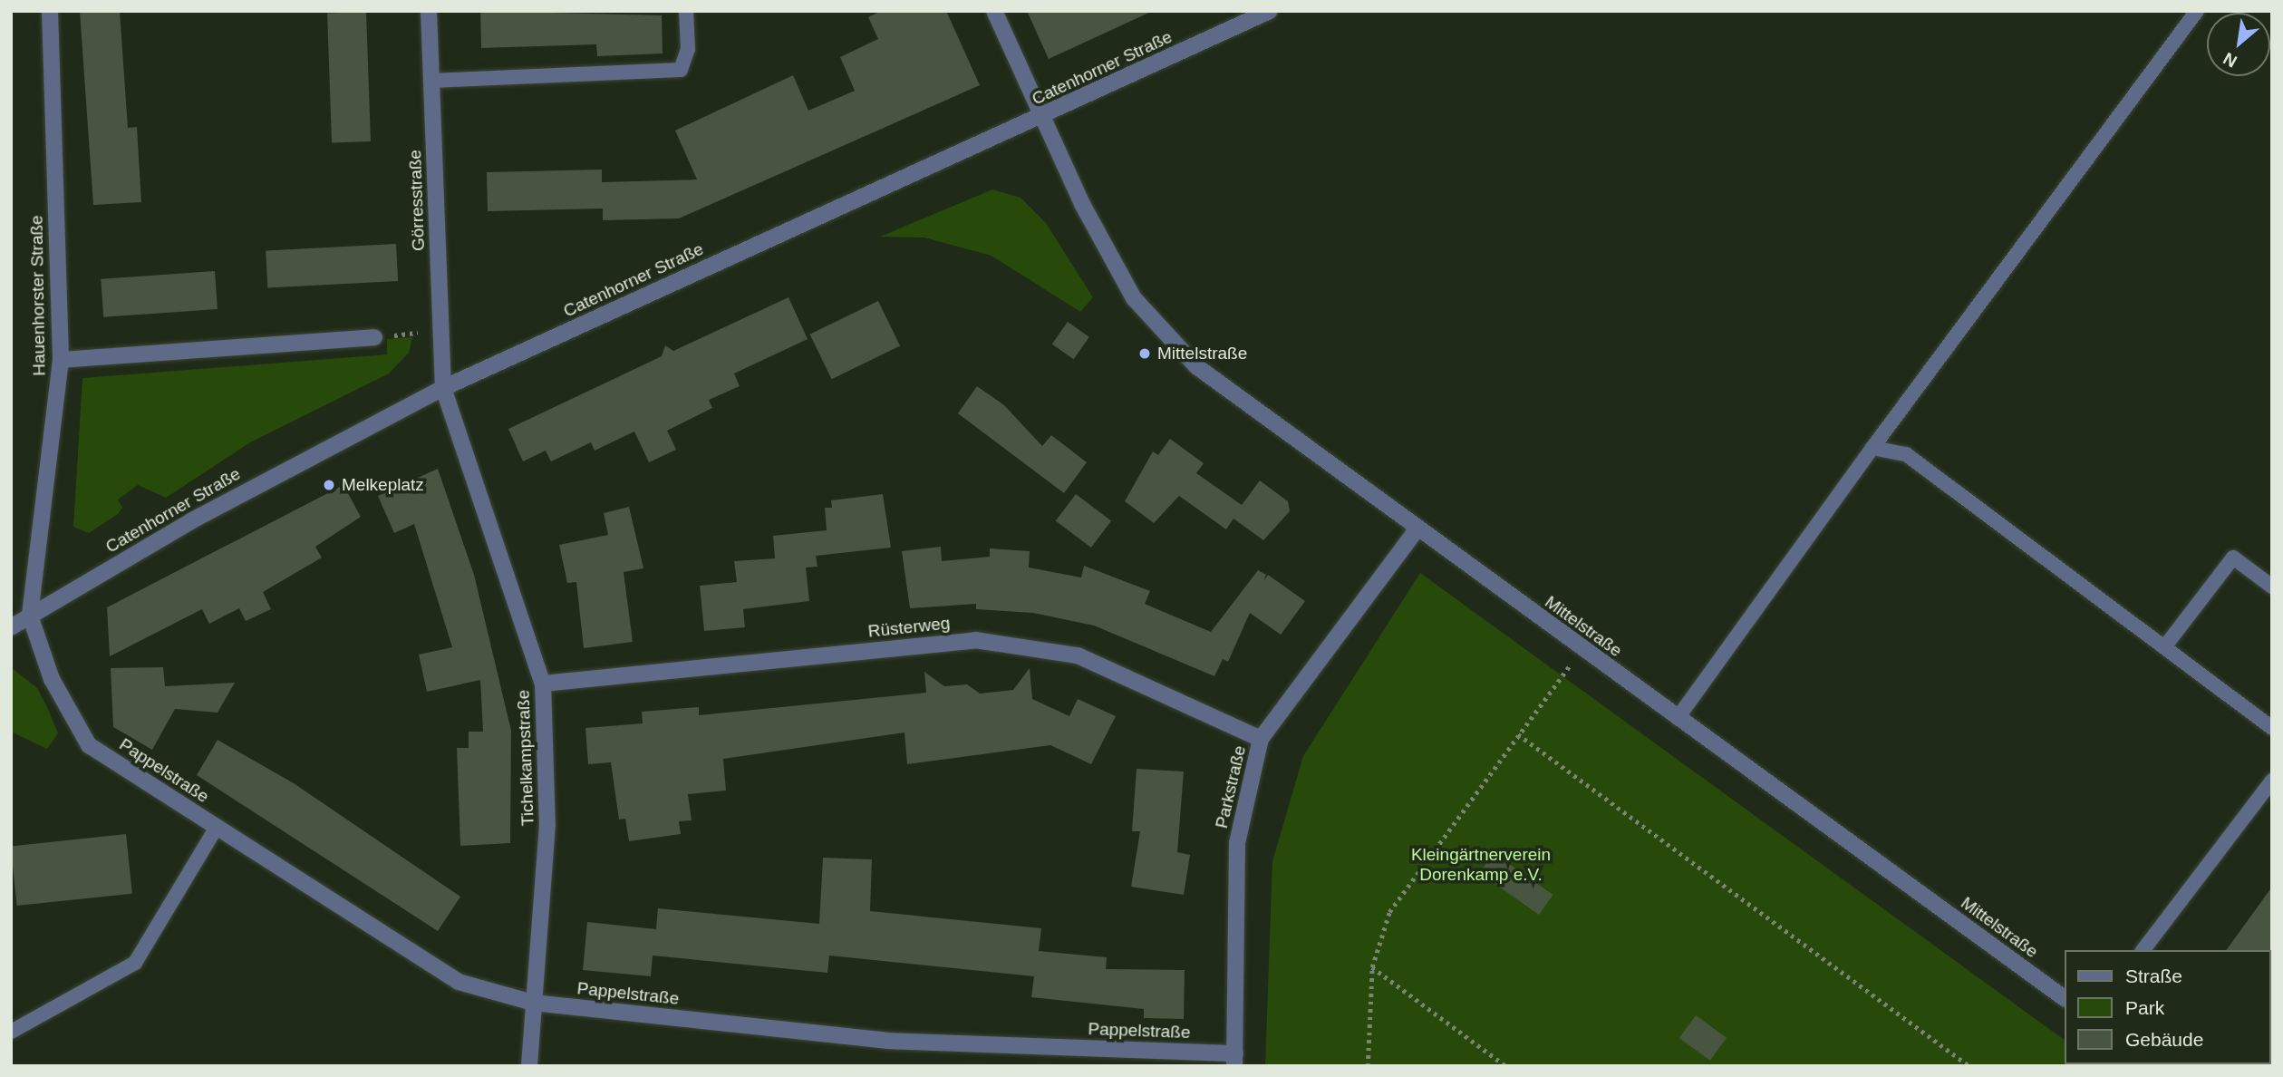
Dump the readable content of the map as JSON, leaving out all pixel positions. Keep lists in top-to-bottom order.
{
  "streets": {
    "street": [
      "Catenhorner Straße",
      "Görresstraße",
      "Hauenhorster Straße",
      "Mittelstraße",
      "Rüsterweg",
      "Tichelkampstraße",
      "Pappelstraße",
      "Parkstraße"
    ]
  },
  "crossings": [
    ["Catenhorner Straße", "Görresstraße"],
    ["Catenhorner Straße", "Hauenhorster Straße"],
    ["Catenhorner Straße", "Mittelstraße"],
    ["Catenhorner Straße", "Tichelkampstraße"],
    ["Catenhorner Straße", "Pappelstraße"],
    ["Görresstraße", "Tichelkampstraße"],
    ["Hauenhorster Straße", "Pappelstraße"],
    ["Mittelstraße", "Parkstraße"],
    ["Rüsterweg", "Tichelkampstraße"],
    ["Rüsterweg", "Parkstraße"],
    ["Tichelkampstraße", "Pappelstraße"],
    ["Pappelstraße", "Parkstraße"]
  ],
  "parks": ["Kleingärtnerverein Dorenkamp e.V."],
  "places": ["Mittelstraße", "Melkeplatz"],
  "legend": ["Straße", "Park", "Gebäude"],
  "north": "bottom left"
}
